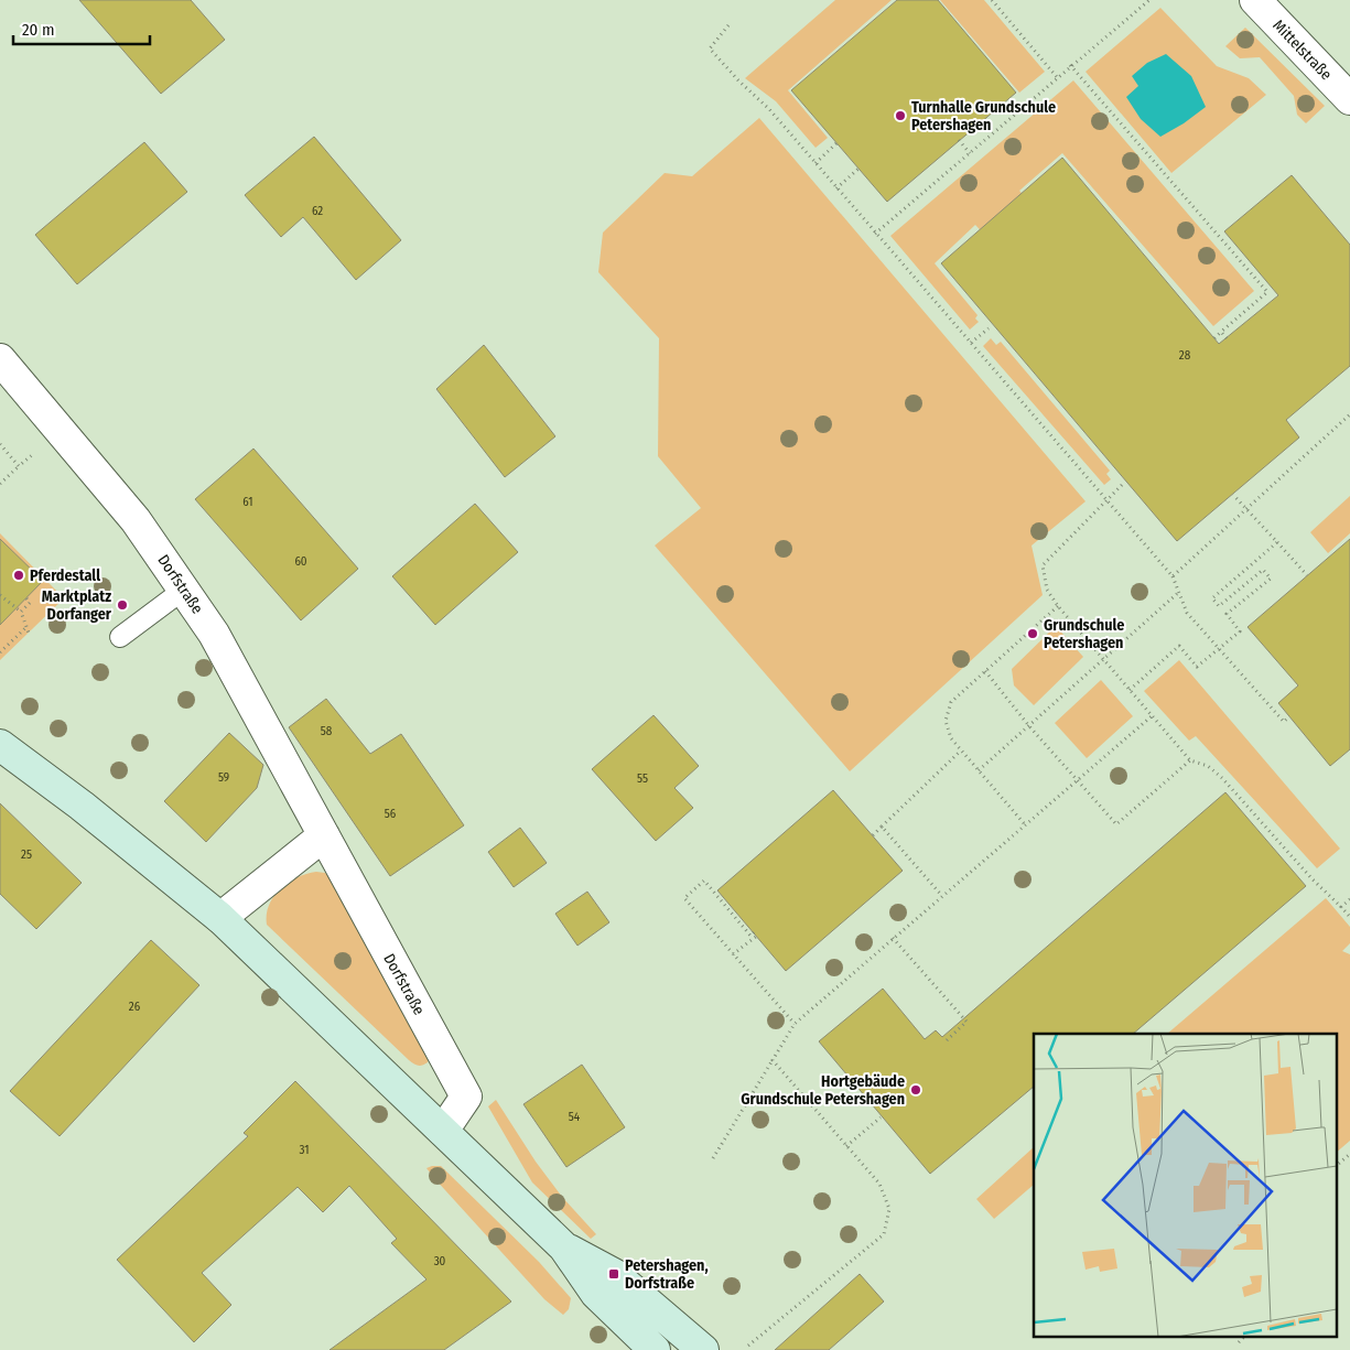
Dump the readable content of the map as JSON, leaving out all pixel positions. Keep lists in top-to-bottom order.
{
  "streets": {
    "street": ["Mittelstraße", "Dorfstraße"]
  },
  "places": {
    "other": [
      "Turnhalle Grundschule Petershagen",
      "Pferdestall",
      "Marktplatz Dorfanger",
      "Grundschule Petershagen",
      "Hortgebäude Grundschule Petershagen"
    ],
    "transit": ["Petershagen, Dorfstraße"]
  },
  "house_numbers": [
    "62",
    "28",
    "61",
    "60",
    "58",
    "59",
    "55",
    "56",
    "25",
    "26",
    "54",
    "31",
    "30"
  ],
  "scale_bar": "20 m"
}
